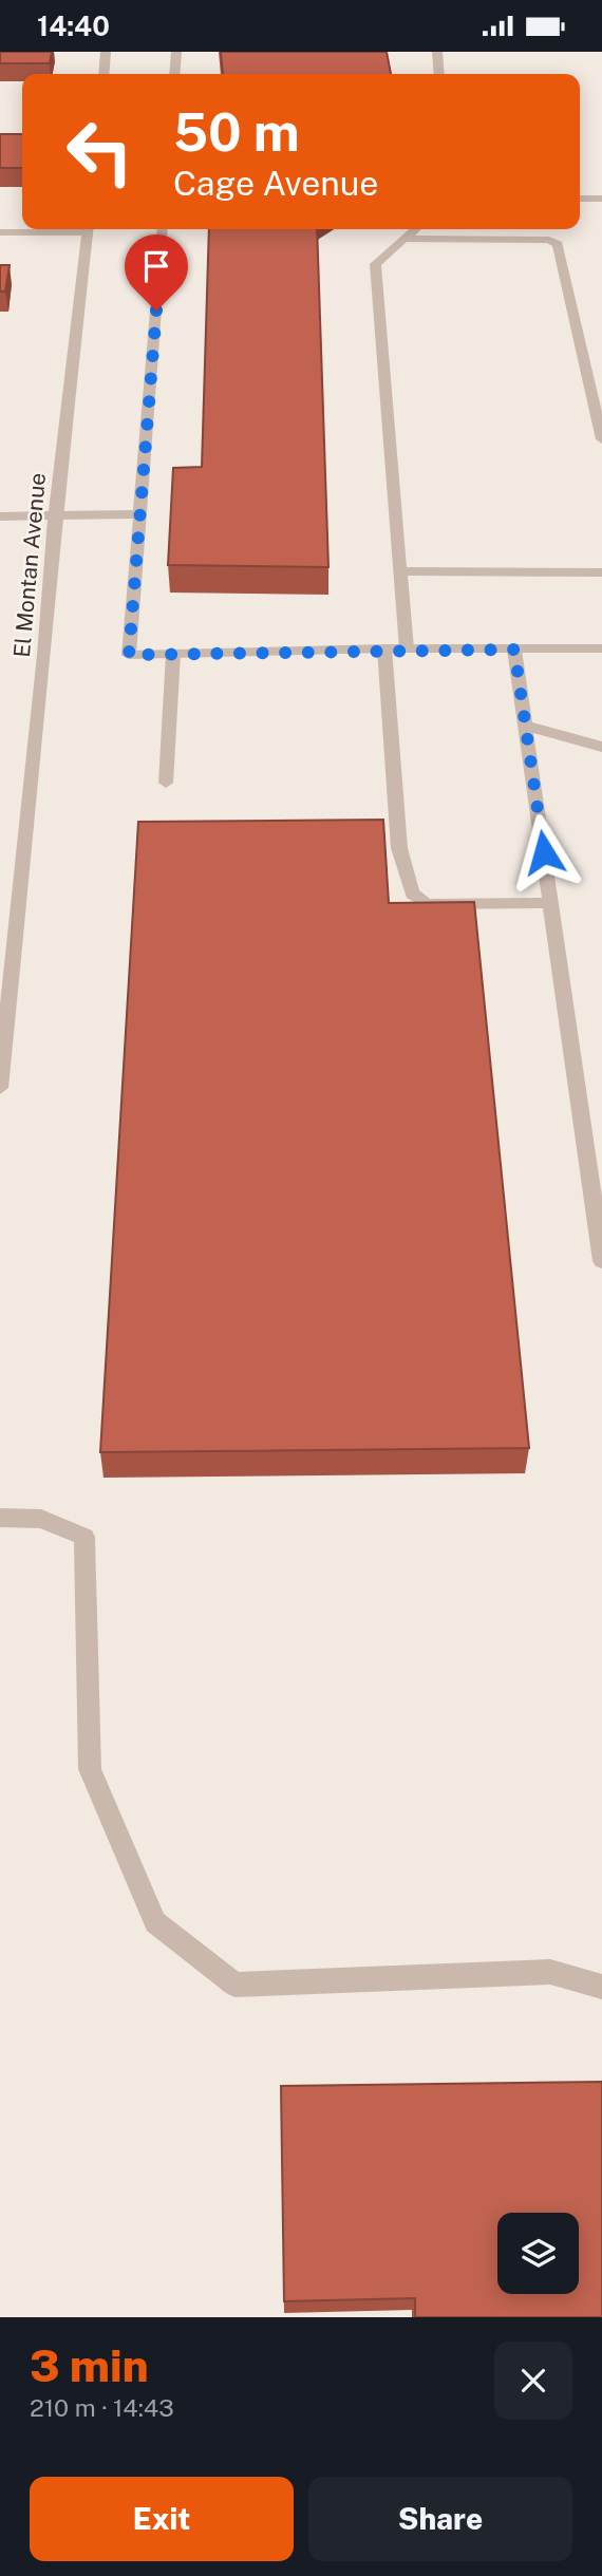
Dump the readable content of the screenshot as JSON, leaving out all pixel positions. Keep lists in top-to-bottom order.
{
  "streets": {
    "street": ["El Montan Avenue"]
  },
  "page": {
    "status": "14:40",
    "turn": ["50 m", "Cage Avenue"],
    "heading": ["3 min", "210 m · 14:43"],
    "buttons": ["Exit", "Share"]
  }
}
